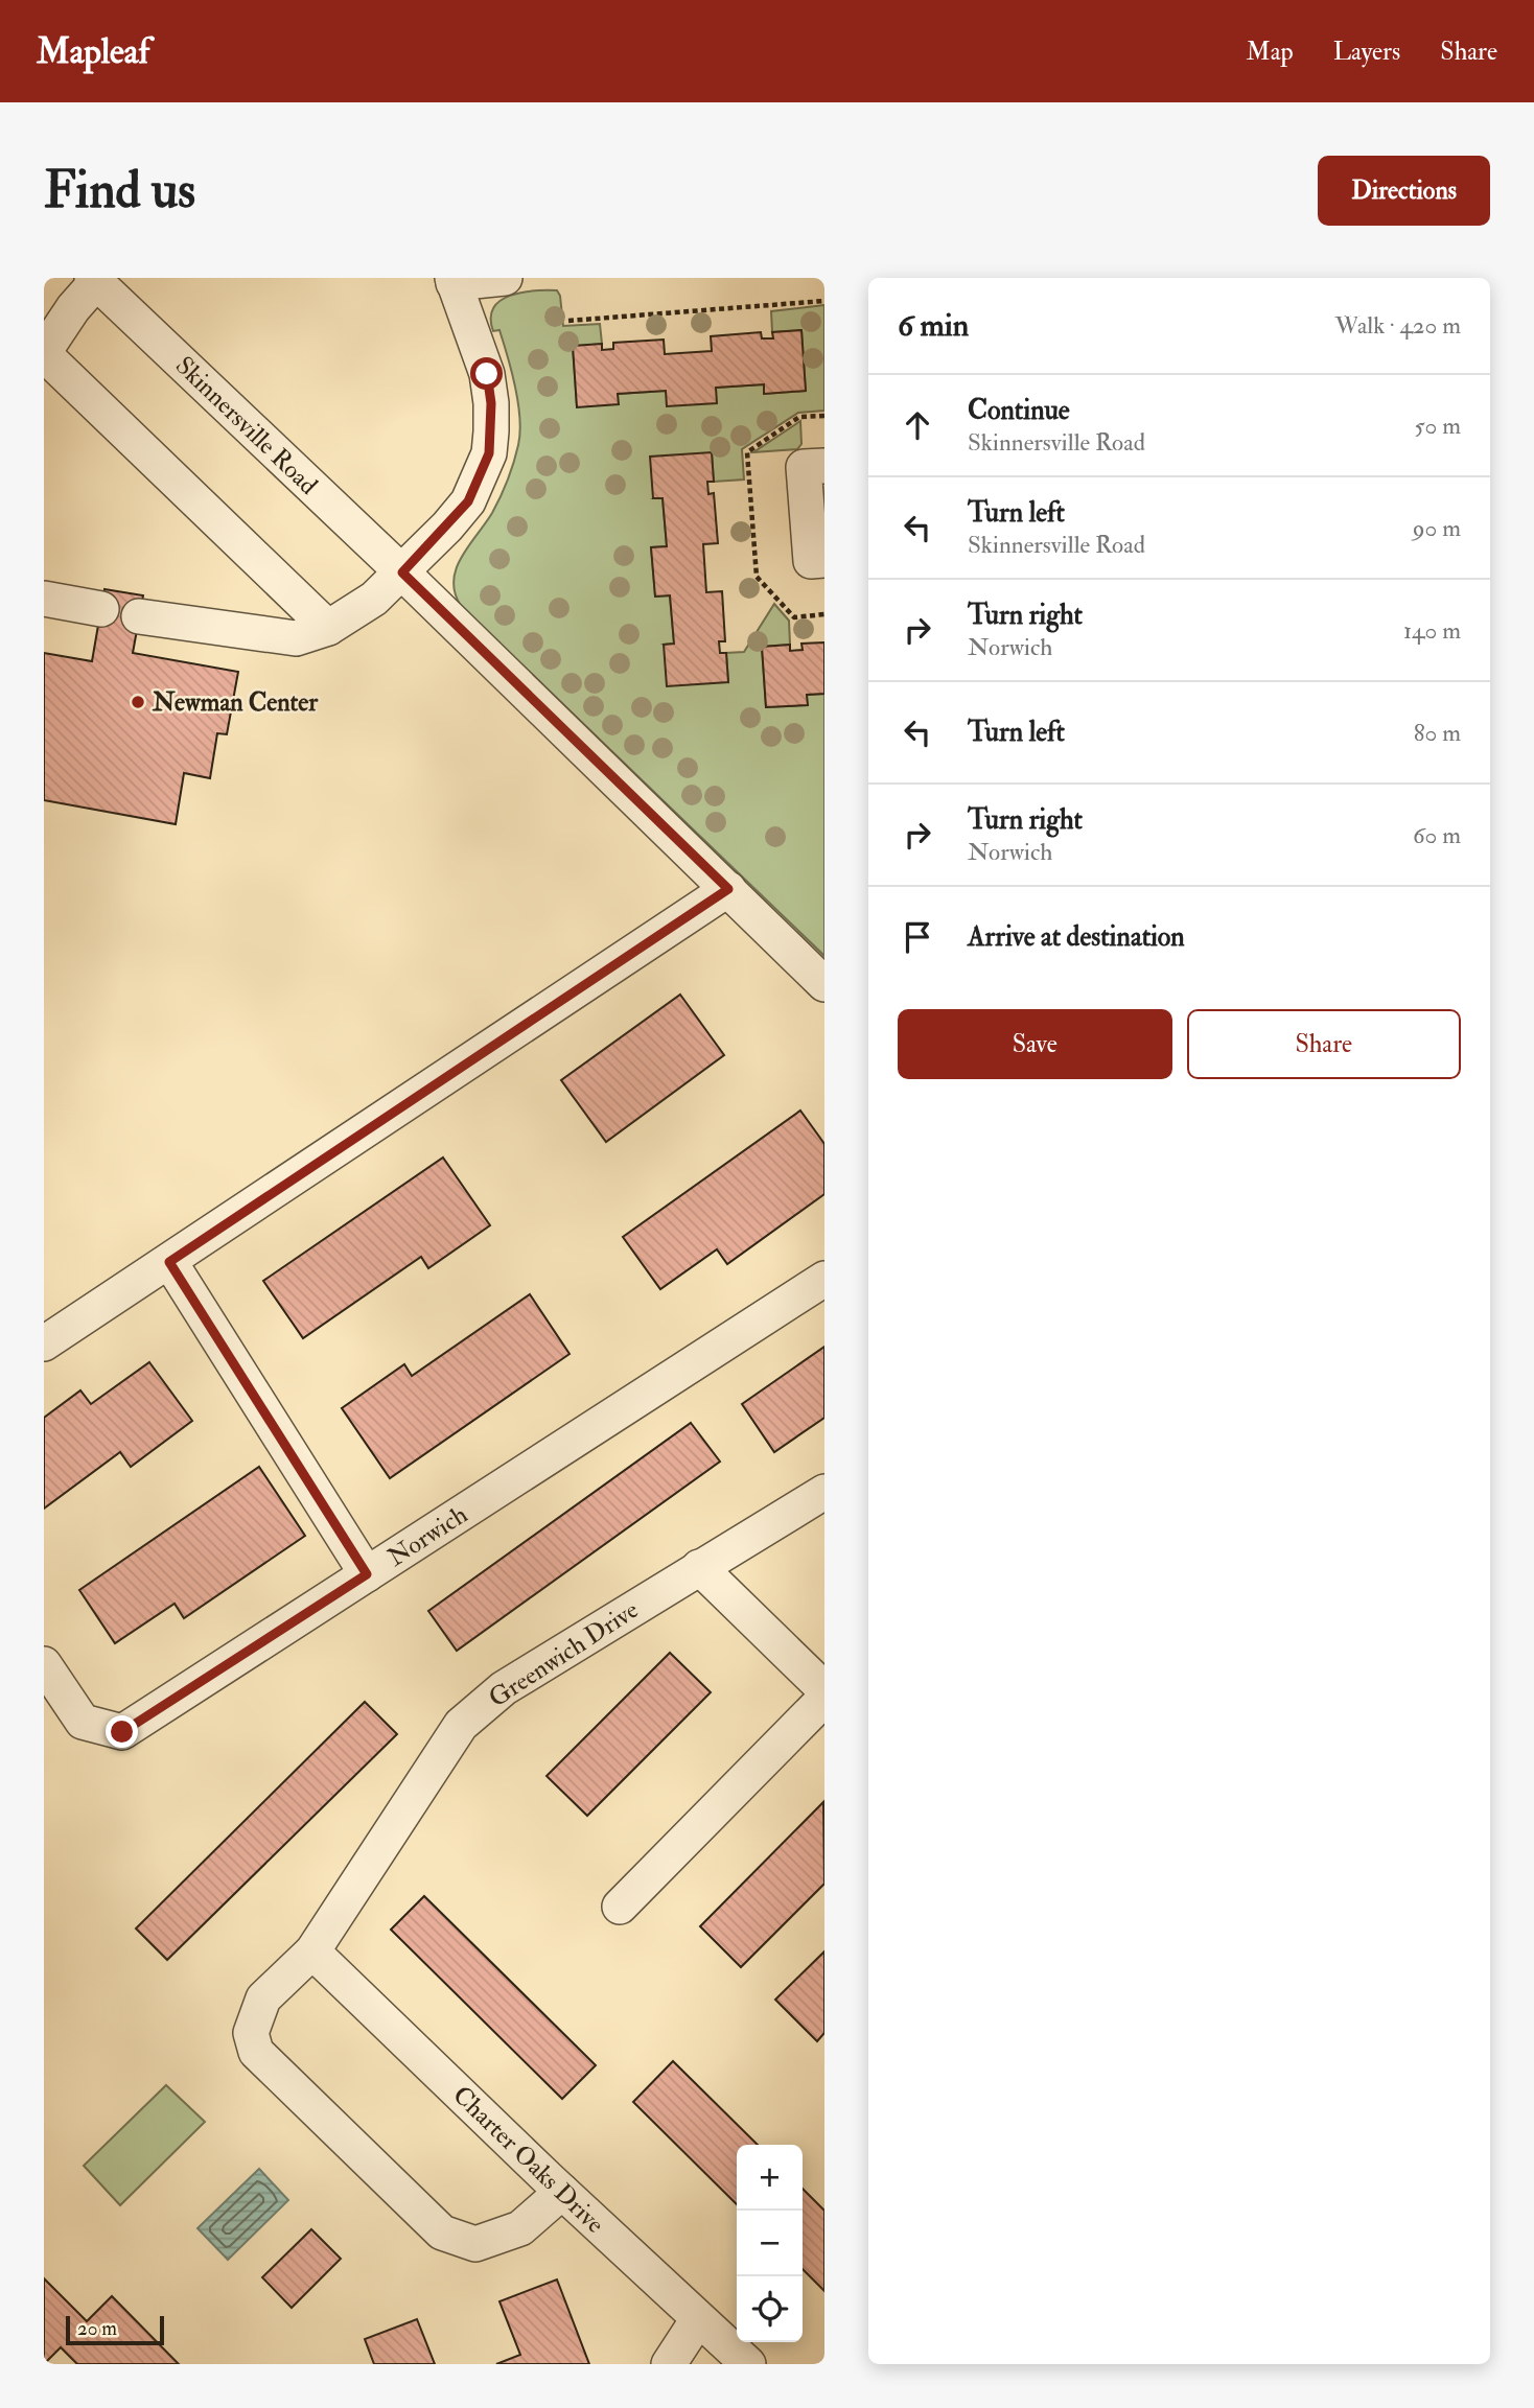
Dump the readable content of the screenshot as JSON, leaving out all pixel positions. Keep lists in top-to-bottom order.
{
  "streets": {
    "street": [
      "Skinnersville Road",
      "Norwich",
      "Greenwich Drive",
      "Charter Oaks Drive"
    ]
  },
  "crossings": [
    ["Greenwich Drive", "Charter Oaks Drive"]
  ],
  "places": ["Newman Center"],
  "scale_bar": "20 m",
  "page": {
    "header": "Mapleaf",
    "nav": ["Map", "Layers", "Share"],
    "buttons": [
      "Directions",
      ["Save", "Share"]
    ],
    "title": "Find us",
    "heading": ["6 min", "Walk · 420 m"],
    "list": [
      ["Continue", "Skinnersville Road", "50 m"],
      ["Turn left", "Skinnersville Road", "90 m"],
      ["Turn right", "Norwich", "140 m"],
      ["Turn left", "80 m"],
      ["Turn right", "Norwich", "60 m"],
      "Arrive at destination"
    ],
    "map_buttons": ["+", "−"],
    "scale": "20 m"
  }
}
